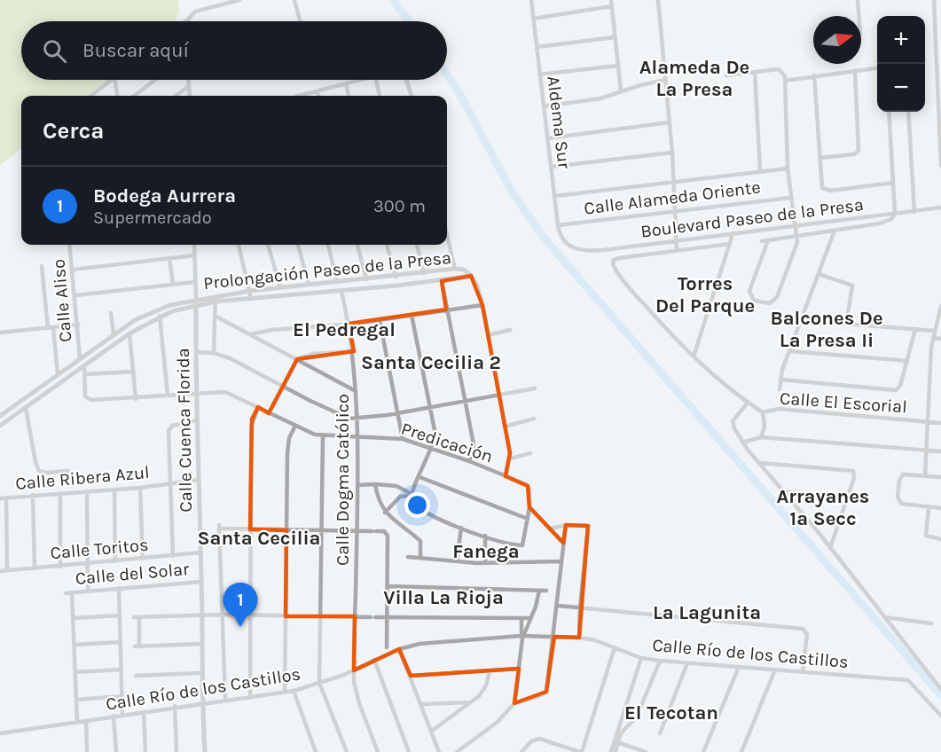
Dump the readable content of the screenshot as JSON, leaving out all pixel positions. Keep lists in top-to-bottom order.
{
  "streets": {
    "street": [
      "Aldema Sur",
      "Calle Alameda Oriente",
      "Boulevard Paseo de la Presa",
      "Prolongación Paseo de la Presa",
      "Calle Aliso",
      "Calle El Escorial",
      "Calle Cuenca Florida",
      "Predicación",
      "Calle Ribera Azul",
      "Calle Dogma Católico",
      "Calle Toritos",
      "Calle del Solar",
      "Calle Río de los Castillos"
    ]
  },
  "crossings": [
    ["Aldema Sur", "Calle Alameda Oriente"],
    ["Aldema Sur", "Boulevard Paseo de la Presa"],
    ["Prolongación Paseo de la Presa", "Calle Aliso"],
    ["Prolongación Paseo de la Presa", "Calle Cuenca Florida"],
    ["Prolongación Paseo de la Presa", "Calle Dogma Católico"],
    ["Calle Aliso", "Predicación"],
    ["Calle Cuenca Florida", "Predicación"],
    ["Calle Cuenca Florida", "Calle Ribera Azul"],
    ["Calle Cuenca Florida", "Calle Toritos"],
    ["Calle Cuenca Florida", "Calle del Solar"],
    ["Calle Cuenca Florida", "Calle Río de los Castillos"],
    ["Predicación", "Calle Dogma Católico"],
    ["Calle Dogma Católico", "Calle Río de los Castillos"]
  ],
  "districts": [
    "Alameda De La Presa",
    "Torres Del Parque",
    "Balcones De La Presa Ii",
    "El Pedregal",
    "Santa Cecilia 2",
    "Arrayanes 1a Secc",
    "Santa Cecilia",
    "Fanega",
    "Villa La Rioja",
    "La Lagunita",
    "El Tecotan"
  ],
  "north": "right",
  "page": {
    "map_buttons": ["+", "−"],
    "search": "Buscar aquí",
    "heading": "Cerca",
    "list": [
      {
        "mark": "1",
        "name": "Bodega Aurrera",
        "note": "Supermercado",
        "value": "300 m"
      }
    ],
    "pins": "1"
  }
}
